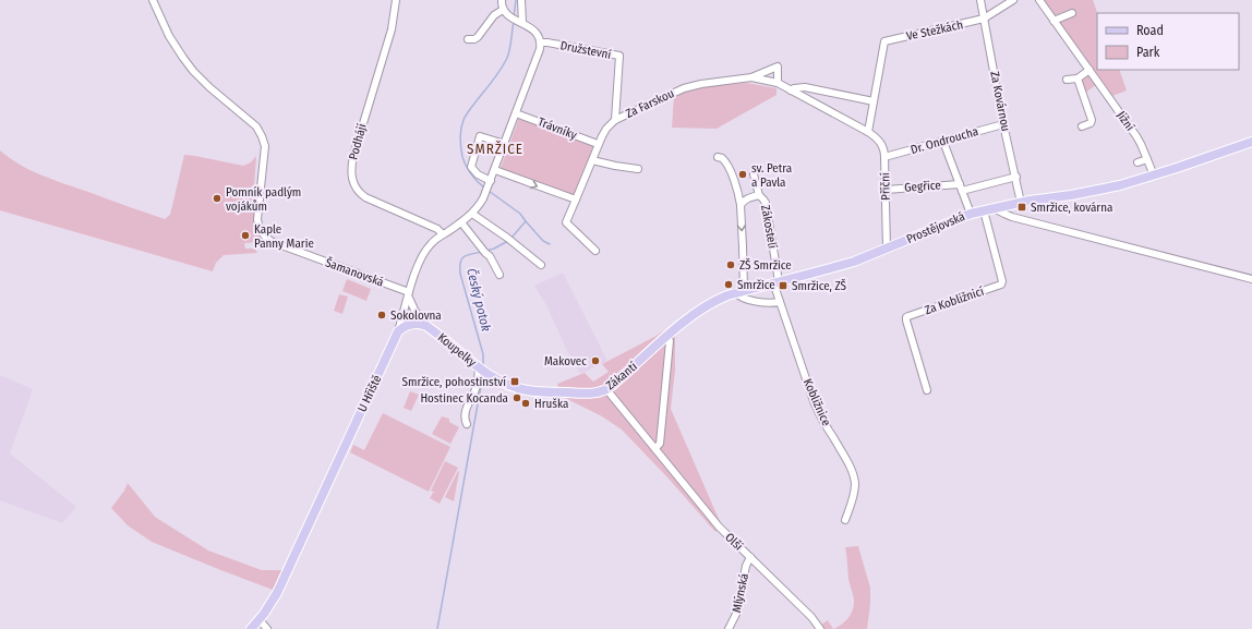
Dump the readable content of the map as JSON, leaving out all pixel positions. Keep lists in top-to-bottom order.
{
  "streets": {
    "main road": [
      "Prostějovská",
      "Koupelky",
      "Zákantí",
      "U Hřiště"
    ],
    "street": [
      "Ve Stežkách",
      "Družstevní",
      "Za Kovárnou",
      "Za Farskou",
      "Jižní",
      "Trávníky",
      "Dr. Ondroucha",
      "Podhájí",
      "Příční",
      "Gegřice",
      "Zákostelí",
      "Šamanovská",
      "Za Kobližnicí",
      "Kobližnice",
      "Olší",
      "Mlýnská"
    ]
  },
  "crossings": [
    ["Ve Stežkách", "Za Kovárnou"],
    ["Družstevní", "Za Farskou"],
    ["Za Kovárnou", "Dr. Ondroucha"],
    ["Za Kovárnou", "Gegřice"],
    ["Za Kovárnou", "Prostějovská"],
    ["Za Farskou", "Trávníky"],
    ["Za Farskou", "Příční"],
    ["Jižní", "Prostějovská"],
    ["Dr. Ondroucha", "Příční"],
    ["Dr. Ondroucha", "Gegřice"],
    ["Příční", "Gegřice"],
    ["Příční", "Prostějovská"],
    ["Gegřice", "Prostějovská"],
    ["Zákostelí", "Prostějovská"],
    ["Zákostelí", "Zákantí"],
    ["Zákostelí", "Kobližnice"],
    ["Prostějovská", "Za Kobližnicí"],
    ["Prostějovská", "Zákantí"],
    ["Prostějovská", "Kobližnice"],
    ["Šamanovská", "Koupelky"],
    ["Koupelky", "Zákantí"],
    ["Zákantí", "Olší"],
    ["Olší", "Mlýnská"]
  ],
  "districts": ["SMRŽICE"],
  "water": ["Český potok"],
  "places": {
    "other": [
      "sv. Petra a Pavla",
      "Pomník padlým vojákům",
      "Kaple Panny Marie",
      "ZŠ Smržice",
      "Smržice",
      "Sokolovna",
      "Makovec",
      "Hostinec Kocanda",
      "Hruška"
    ],
    "transit": ["Smržice, kovárna", "Smržice, ZŠ", "Smržice, pohostinství"]
  },
  "legend": ["Road", "Park"]
}
